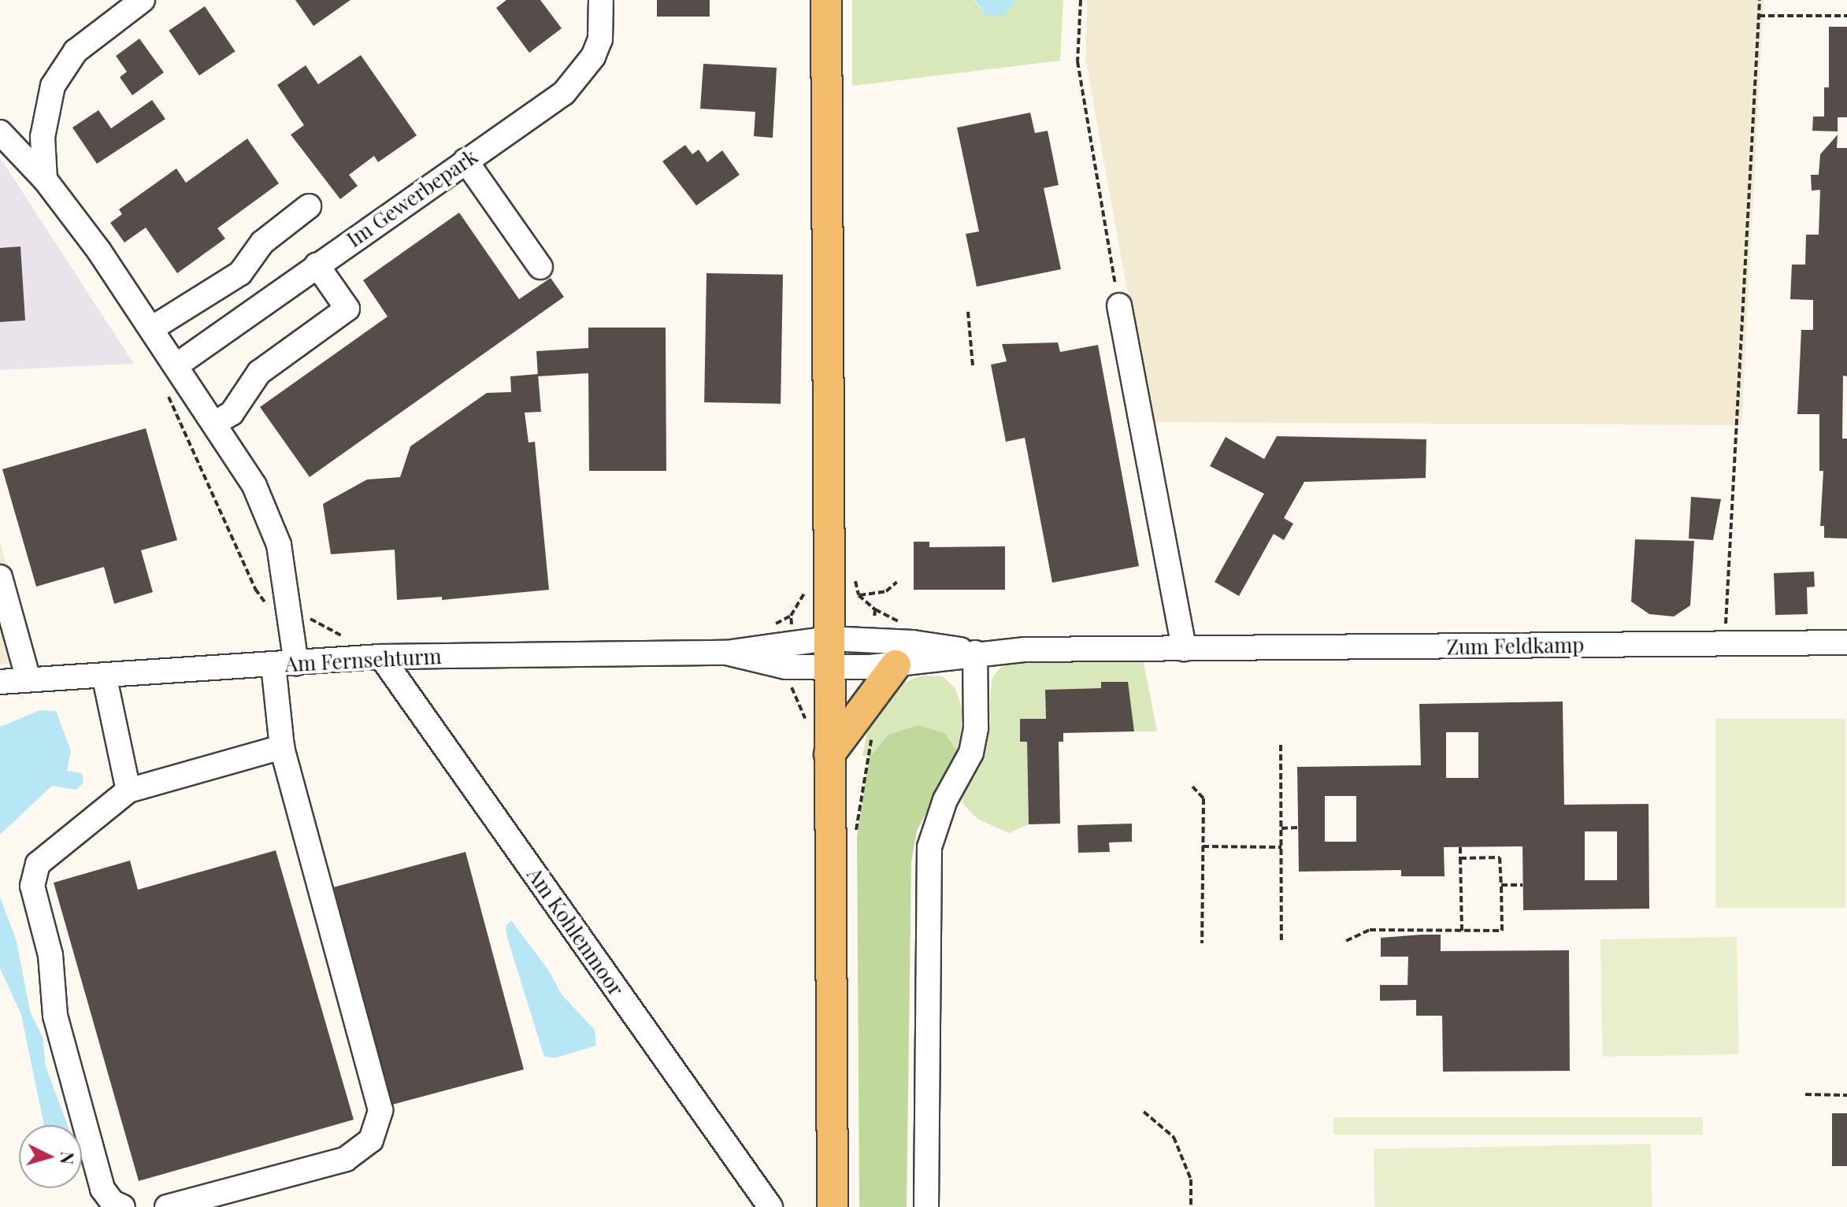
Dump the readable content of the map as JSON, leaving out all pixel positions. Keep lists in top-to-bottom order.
{
  "streets": {
    "street": [
      "Im Gewerbepark",
      "Zum Feldkamp",
      "Am Fernsehturm",
      "Am Kohlenmoor"
    ]
  },
  "crossings": [
    ["Zum Feldkamp", "Am Fernsehturm"],
    ["Am Fernsehturm", "Am Kohlenmoor"]
  ],
  "north": "right"
}
